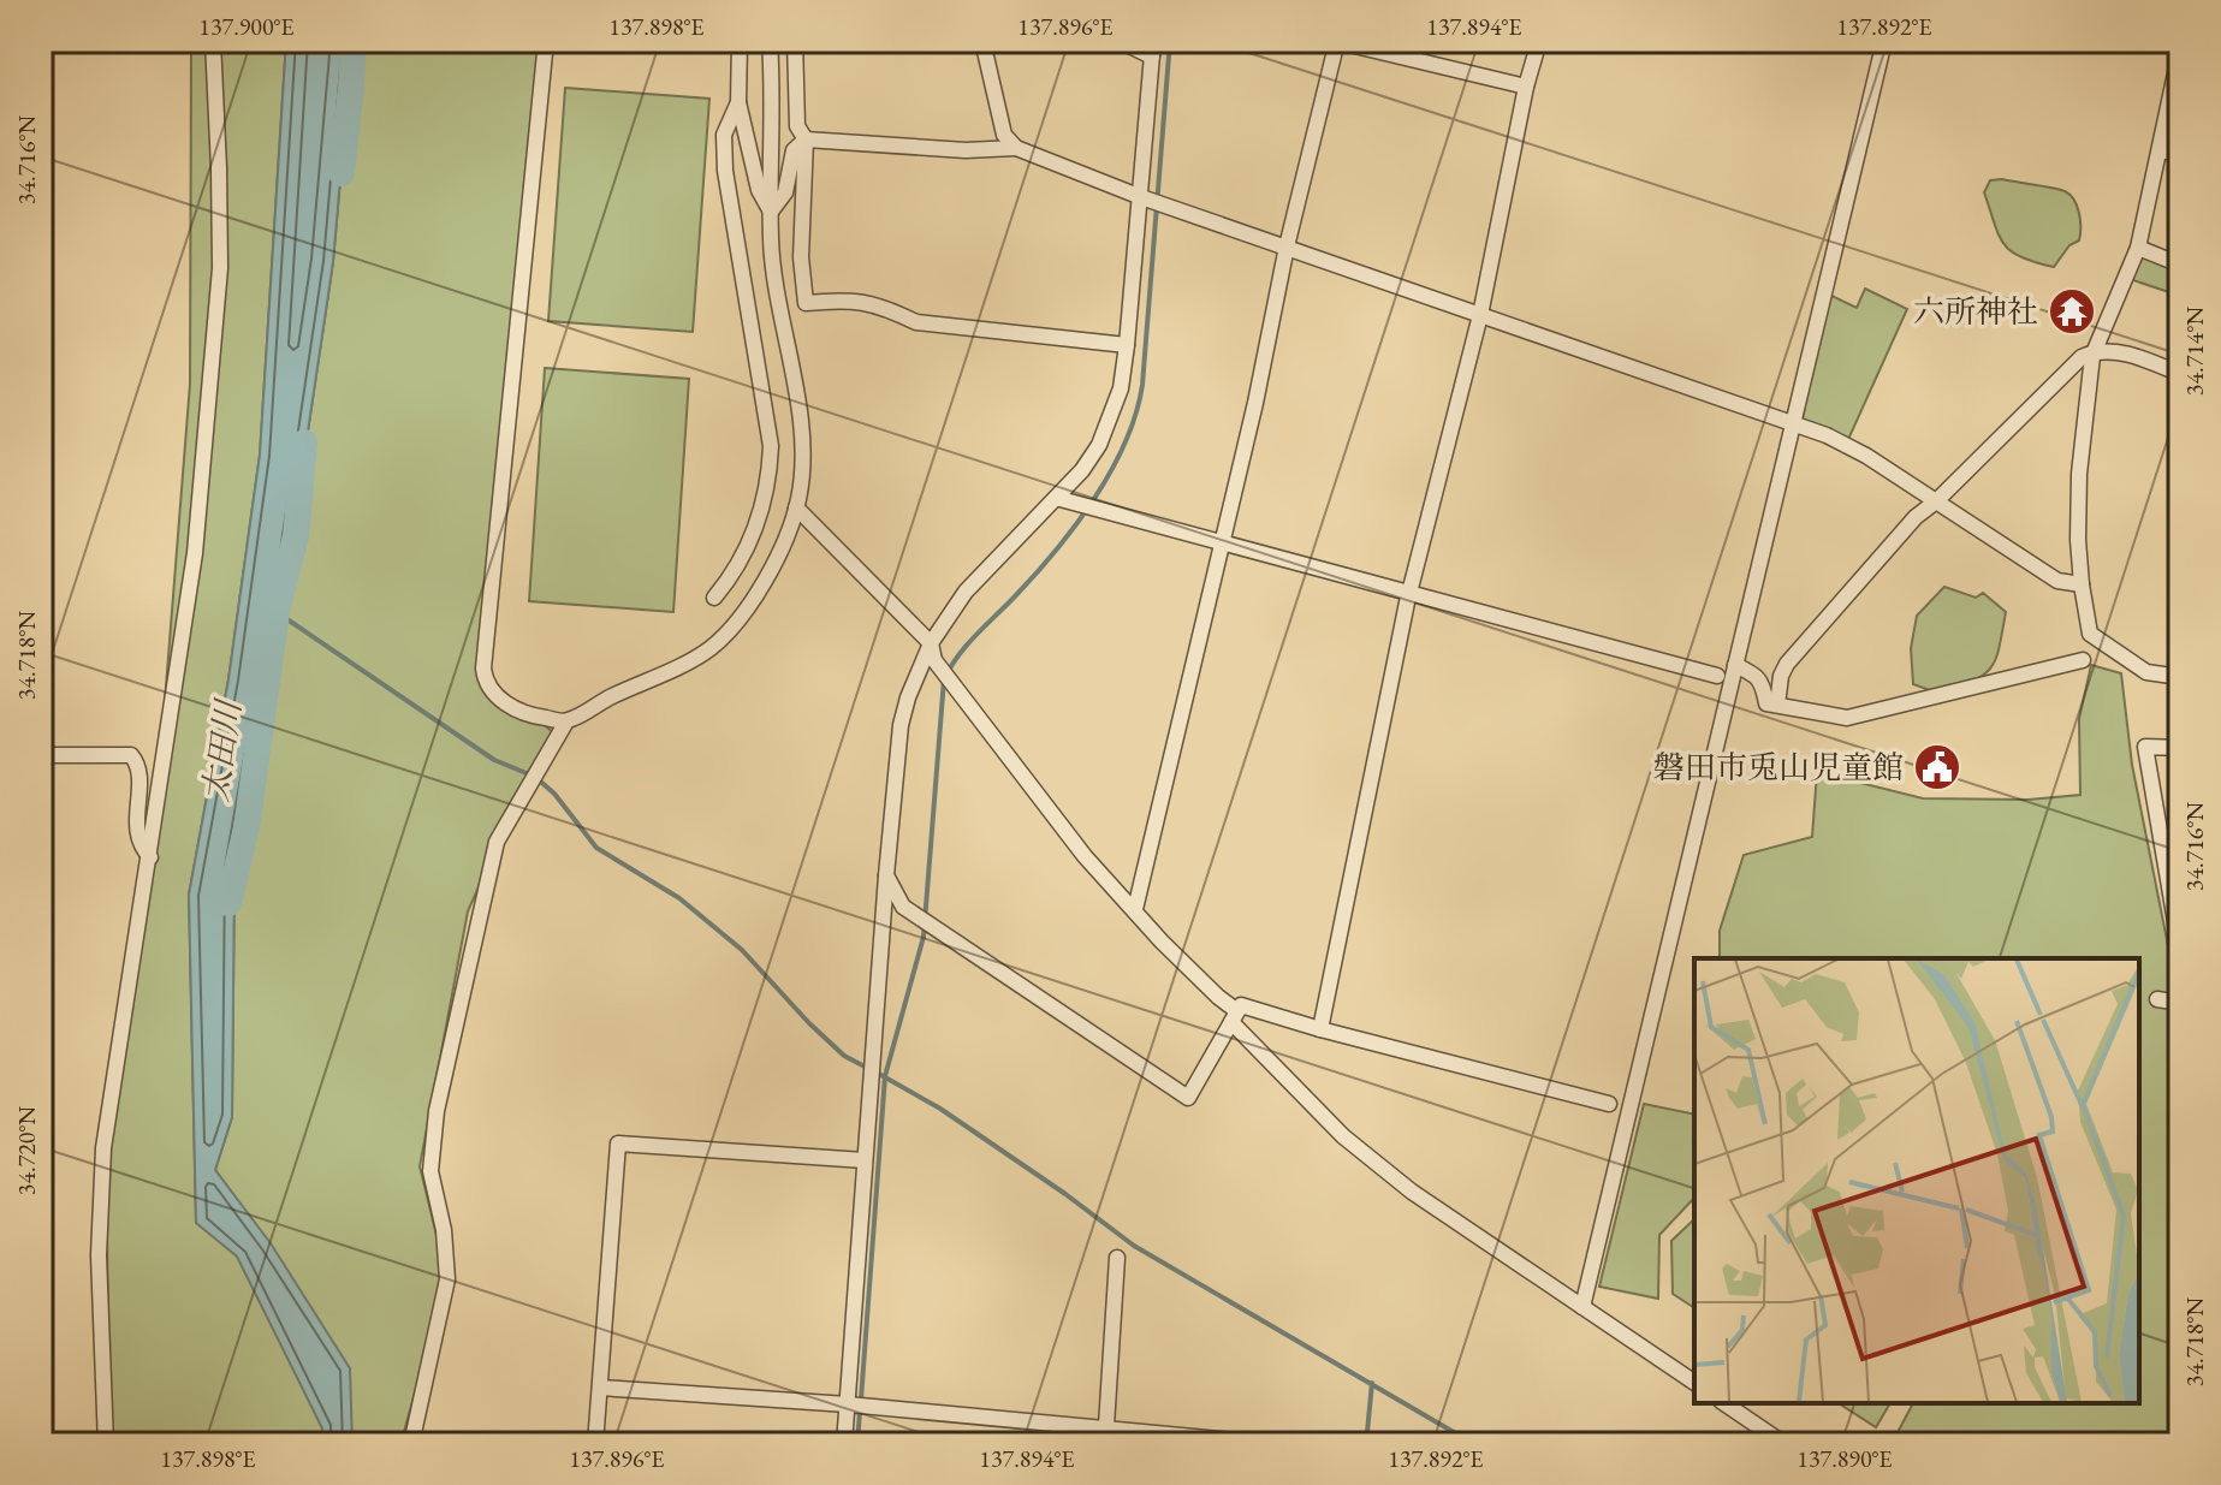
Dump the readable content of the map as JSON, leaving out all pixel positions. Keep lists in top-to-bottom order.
{
  "water": ["太田川"],
  "places": {
    "temple": ["六所神社"],
    "public building": ["磐田市兎山児童館"]
  },
  "coordinates": [
    "137.900°E",
    "137.898°E",
    "137.896°E",
    "137.894°E",
    "137.892°E",
    "34.716°N",
    "34.714°N",
    "34.718°N",
    "34.720°N",
    "137.890°E"
  ]
}
